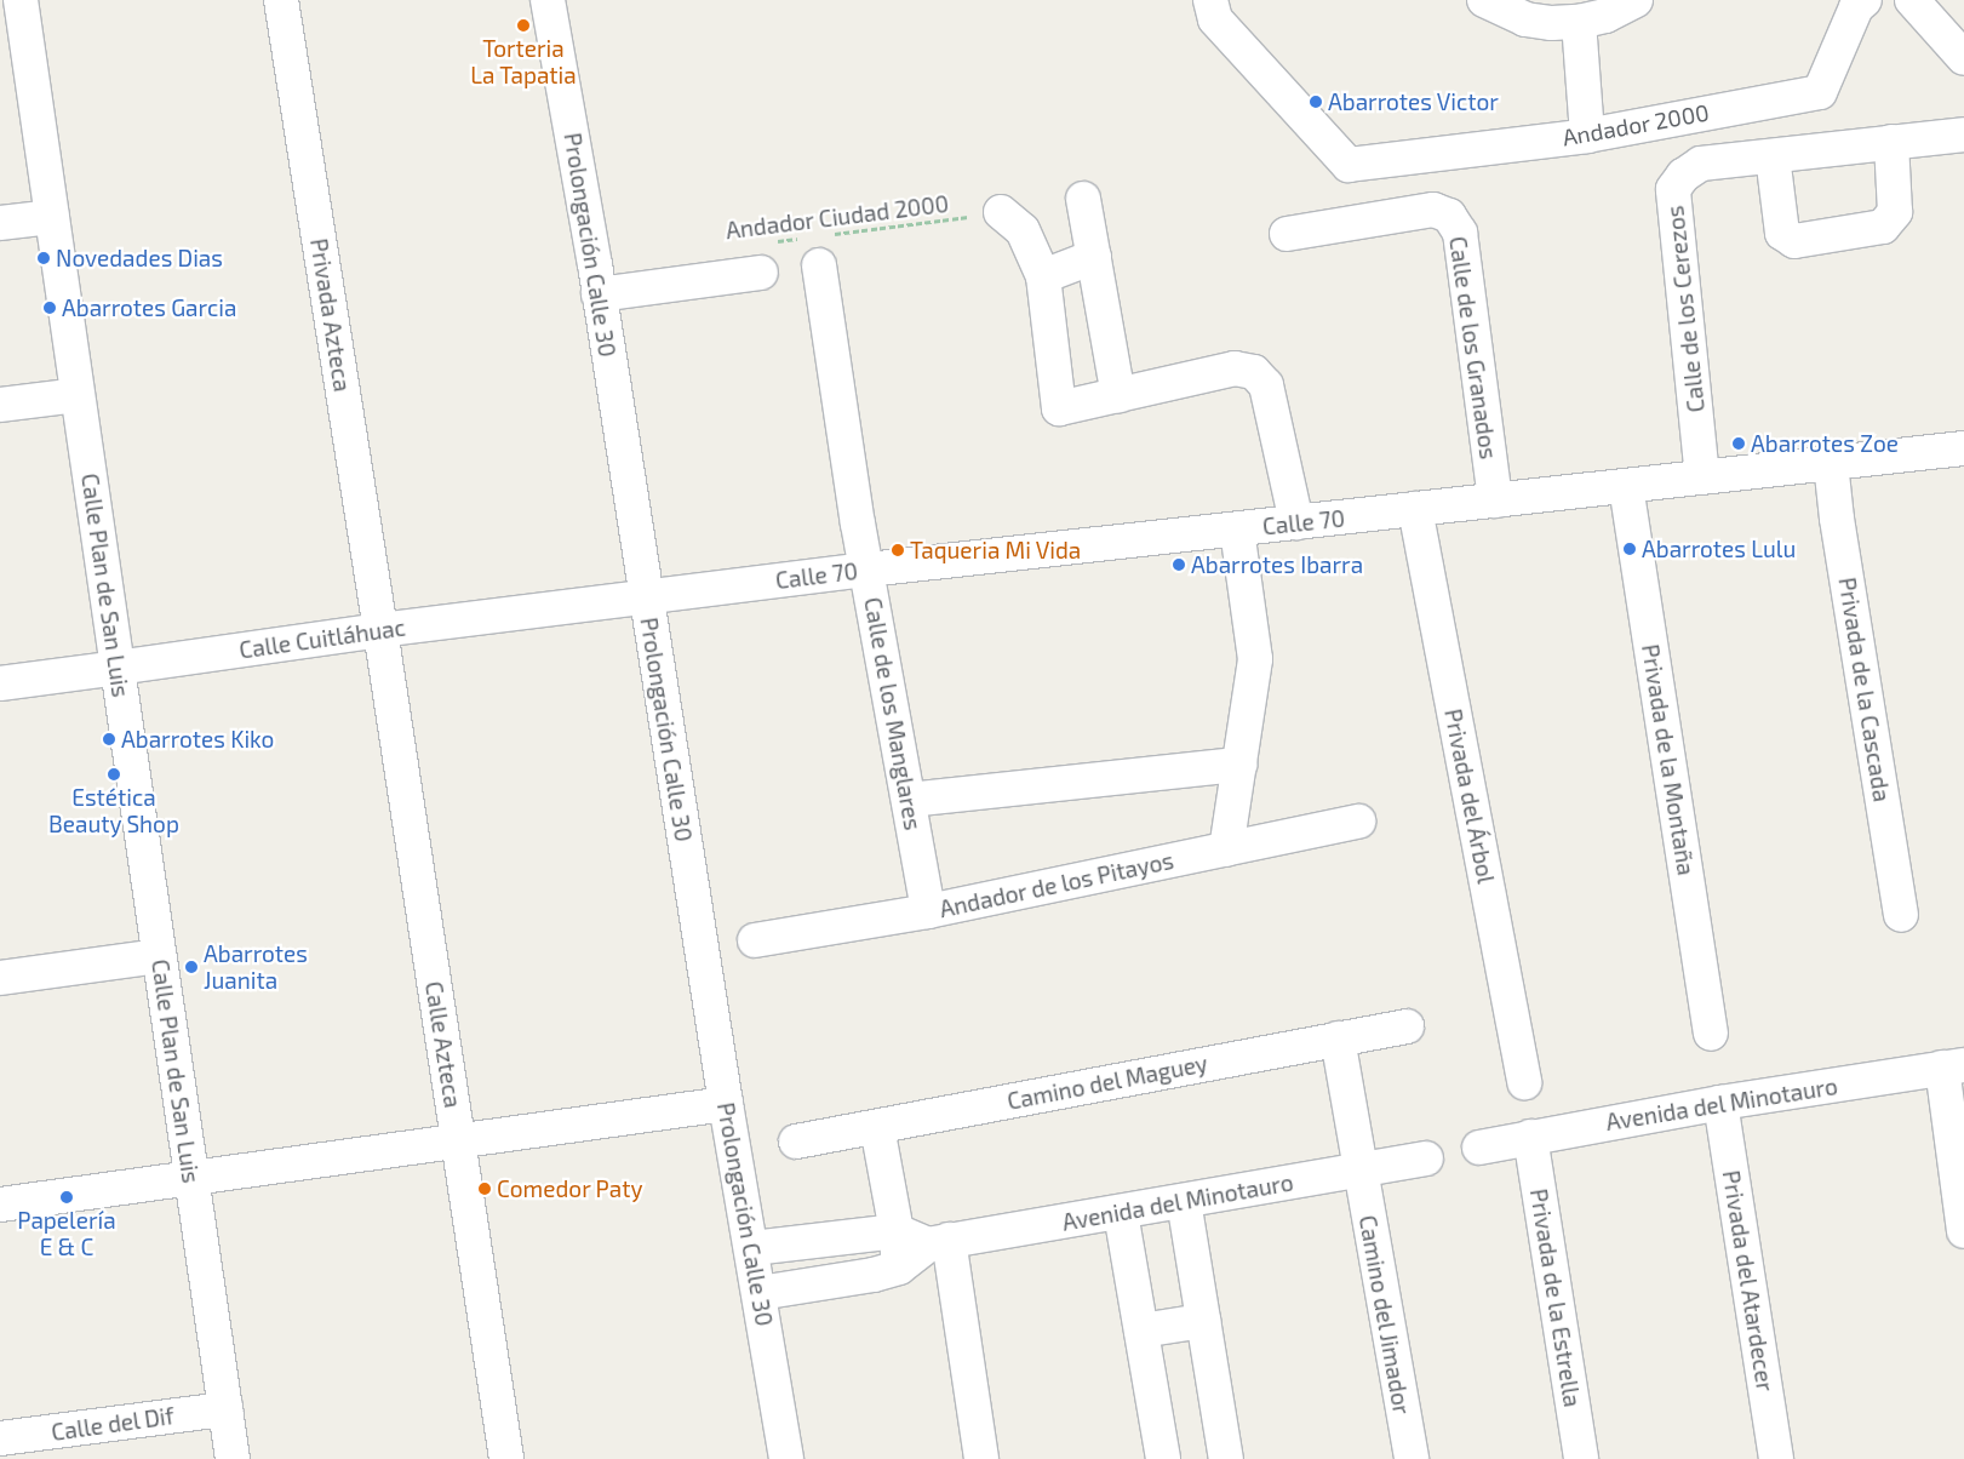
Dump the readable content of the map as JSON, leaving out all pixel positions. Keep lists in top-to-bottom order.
{
  "streets": {
    "street": [
      "Andador 2000",
      "Prolongación Calle 30",
      "Calle de los Cerezos",
      "Privada Azteca",
      "Calle de los Granados",
      "Calle 70",
      "Calle Plan de San Luis",
      "Calle Cuitláhuac",
      "Privada de la Cascada",
      "Calle de los Manglares",
      "Privada de la Montaña",
      "Privada del Árbol",
      "Andador de los Pitayos",
      "Calle Azteca",
      "Camino del Maguey",
      "Avenida del Minotauro",
      "Privada del Atardecer",
      "Privada de la Estrella",
      "Camino del Jimador",
      "Calle del Dif"
    ],
    "path": ["Andador Ciudad 2000"]
  },
  "crossings": [
    ["Andador Ciudad 2000", "Calle de los Manglares"],
    ["Prolongación Calle 30", "Calle 70"],
    ["Prolongación Calle 30", "Calle Cuitláhuac"],
    ["Prolongación Calle 30", "Avenida del Minotauro"],
    ["Calle de los Cerezos", "Calle 70"],
    ["Privada Azteca", "Calle Cuitláhuac"],
    ["Privada Azteca", "Calle Azteca"],
    ["Calle de los Granados", "Calle 70"],
    ["Calle 70", "Calle Cuitláhuac"],
    ["Calle 70", "Privada de la Cascada"],
    ["Calle 70", "Calle de los Manglares"],
    ["Calle 70", "Privada de la Montaña"],
    ["Calle 70", "Privada del Árbol"],
    ["Calle Plan de San Luis", "Calle Cuitláhuac"],
    ["Calle Plan de San Luis", "Calle del Dif"],
    ["Calle Cuitláhuac", "Calle Azteca"],
    ["Calle de los Manglares", "Andador de los Pitayos"],
    ["Camino del Maguey", "Camino del Jimador"],
    ["Avenida del Minotauro", "Privada del Atardecer"],
    ["Avenida del Minotauro", "Privada de la Estrella"],
    ["Avenida del Minotauro", "Camino del Jimador"]
  ],
  "places": [
    "Torteria La Tapatia",
    "Abarrotes Victor",
    "Novedades Dias",
    "Abarrotes Garcia",
    "Abarrotes Zoe",
    "Abarrotes Lulu",
    "Taqueria Mi Vida",
    "Abarrotes Ibarra",
    "Abarrotes Kiko",
    "Estética Beauty Shop",
    "Abarrotes Juanita",
    "Comedor Paty",
    "Papelería E & C"
  ]
}
